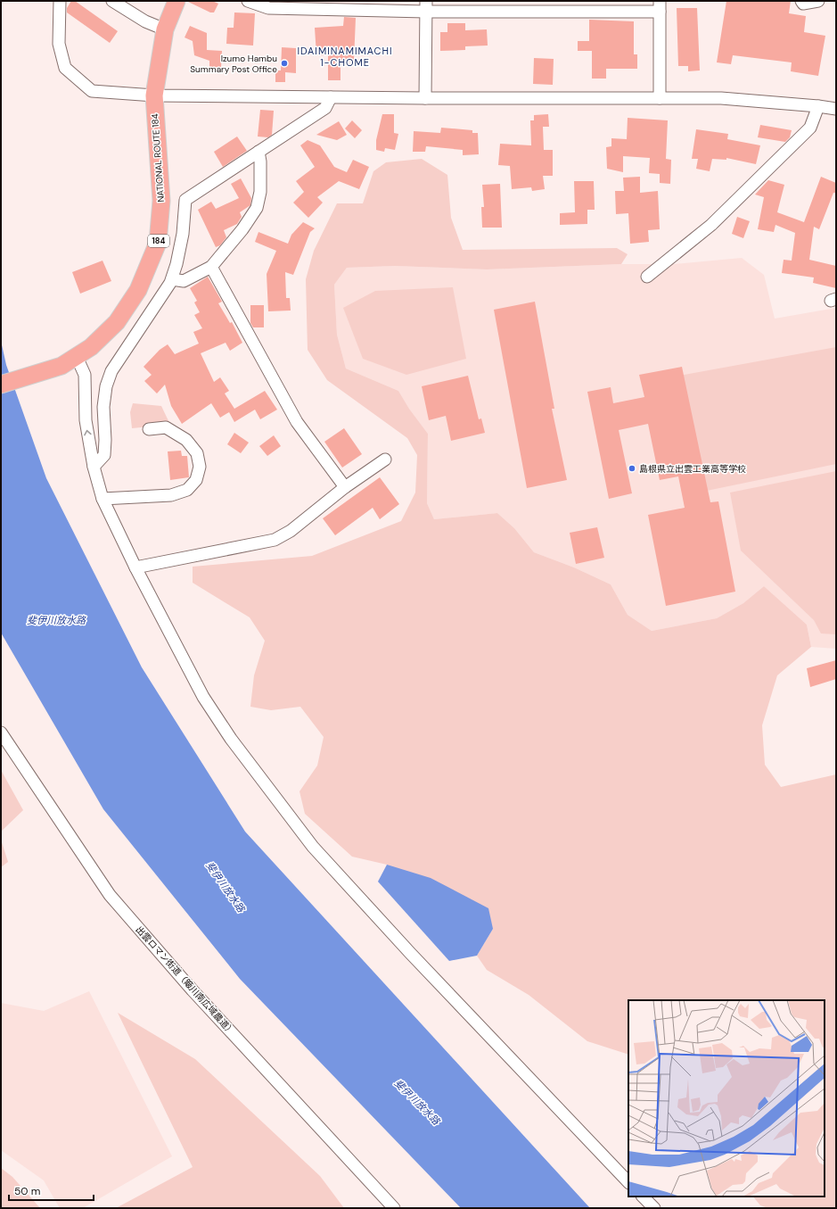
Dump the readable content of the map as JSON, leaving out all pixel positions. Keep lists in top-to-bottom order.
{
  "streets": {
    "highway": ["NATIONAL ROUTE 184", "184"],
    "street": ["出雲ロマン街道（簸川南広域農道）"]
  },
  "districts": ["IDAIMINAMIMACHI 1-CHOME"],
  "water": ["斐伊川放水路"],
  "places": ["Izumo Hambu Summary Post Office", "島根県立出雲工業高等学校"],
  "scale_bar": "50 m"
}
